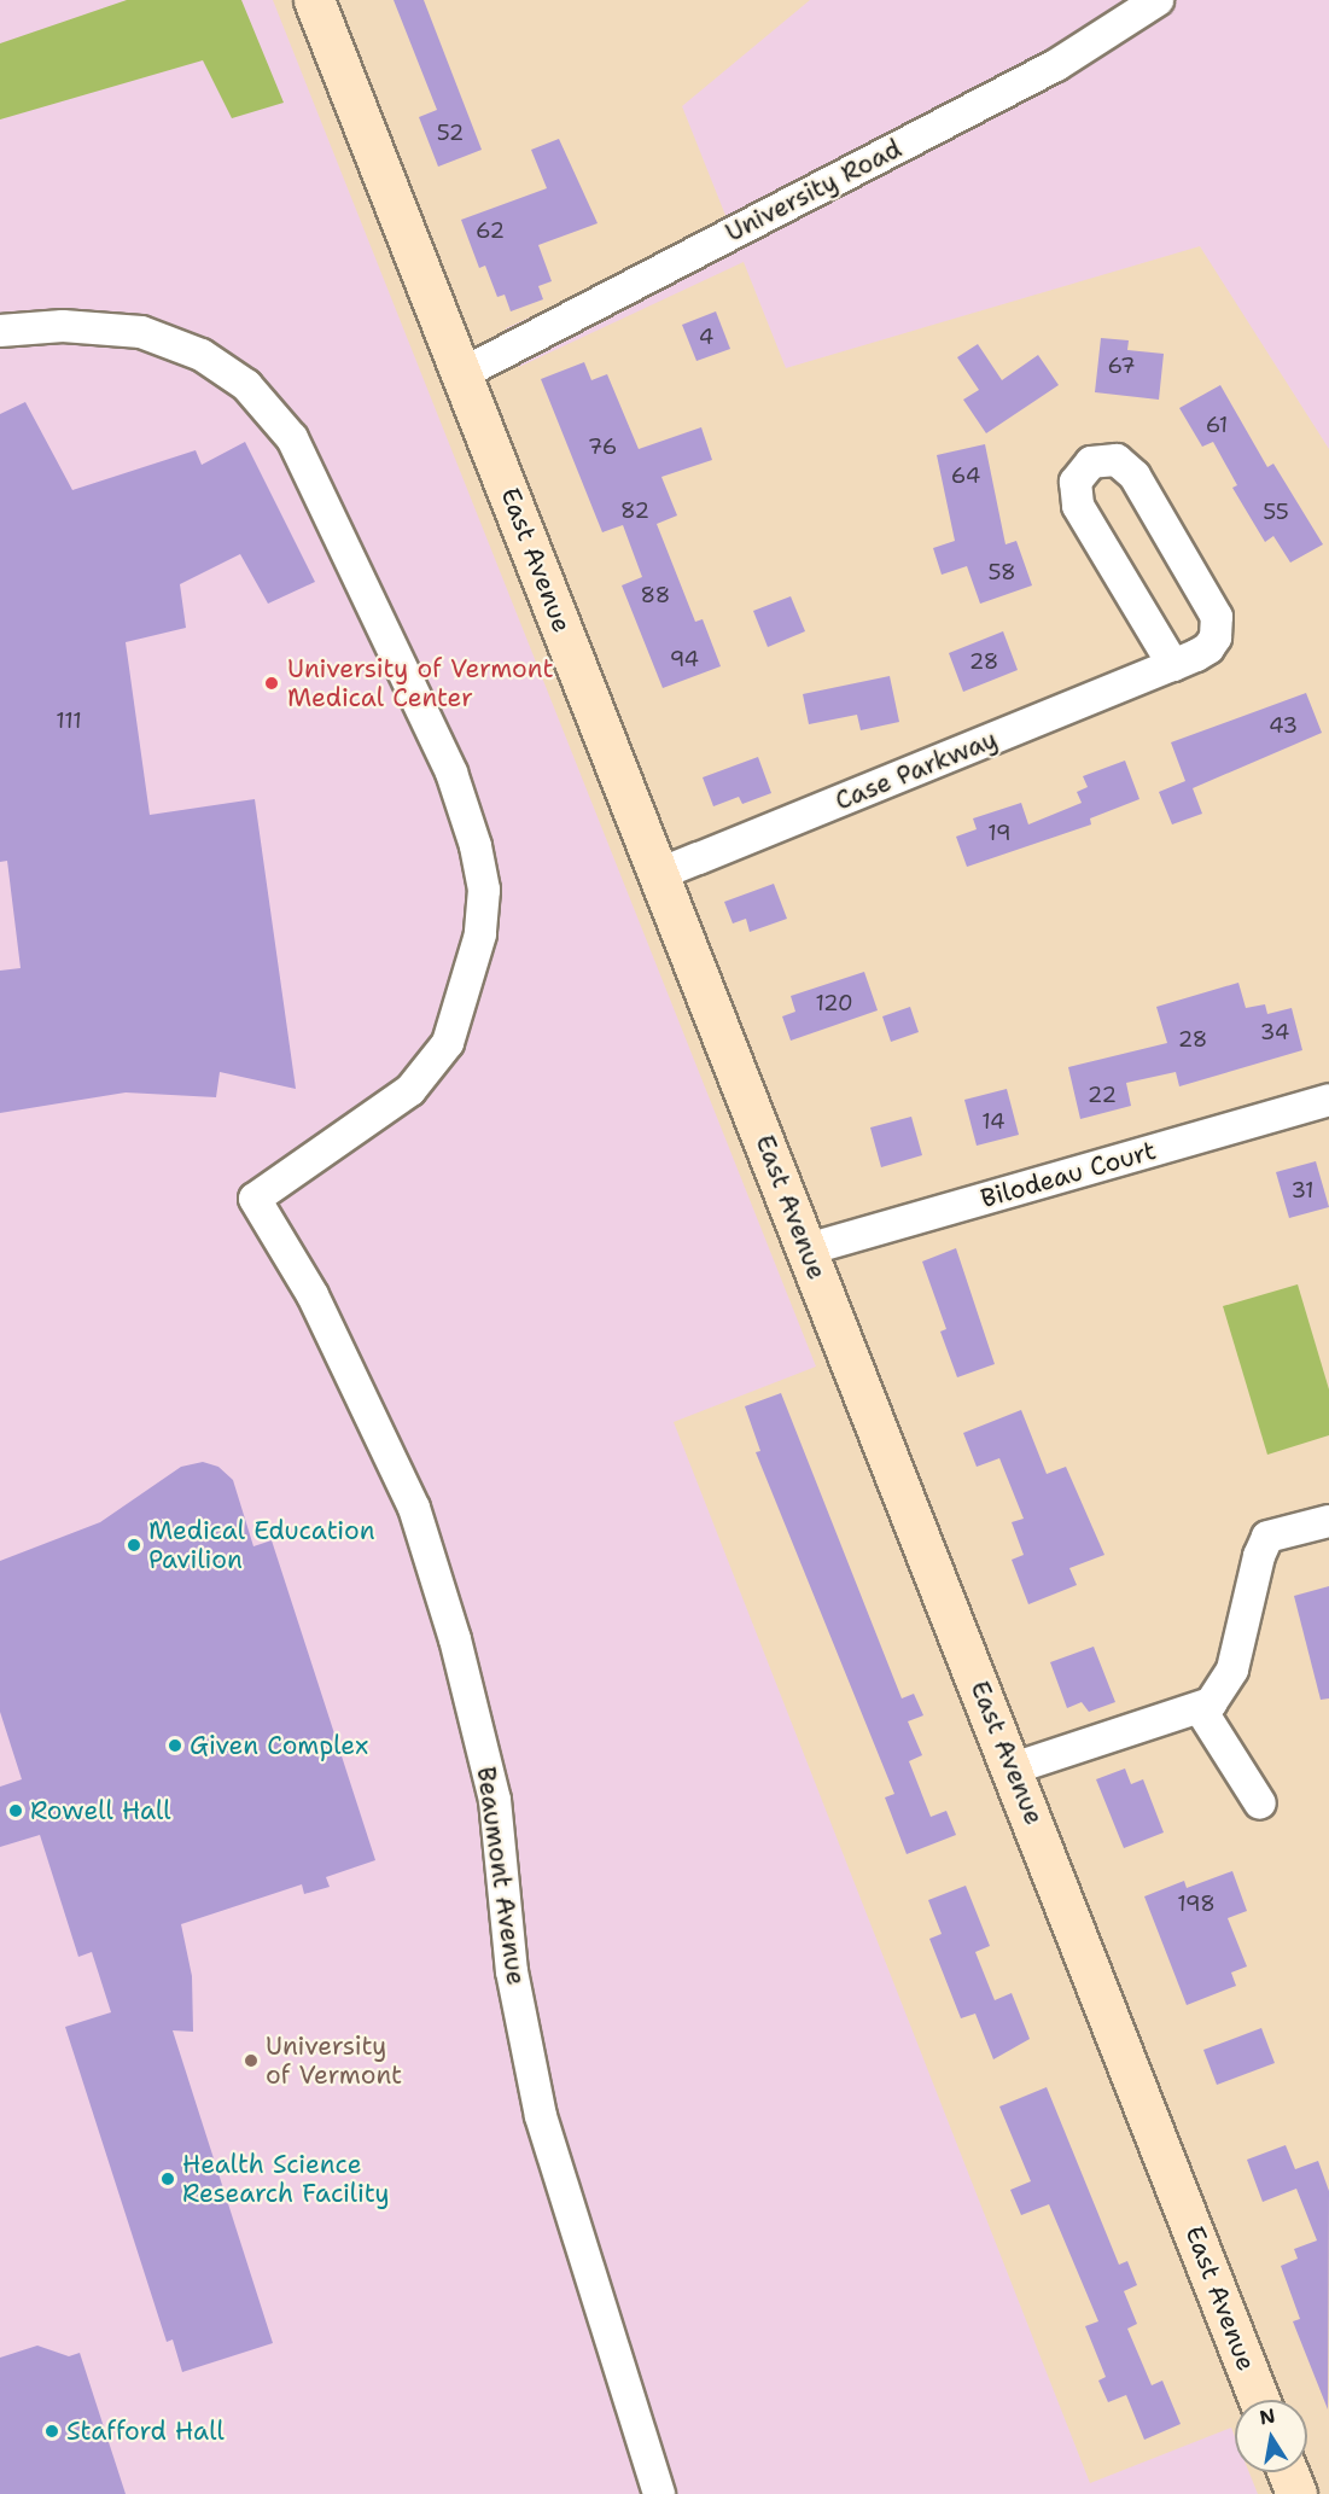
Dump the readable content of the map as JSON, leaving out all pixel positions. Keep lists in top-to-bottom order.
{
  "streets": {
    "main road": ["East Avenue"],
    "street": [
      "University Road",
      "Case Parkway",
      "Bilodeau Court",
      "Beaumont Avenue"
    ]
  },
  "crossings": [
    ["University Road", "East Avenue"],
    ["East Avenue", "Case Parkway"],
    ["East Avenue", "Bilodeau Court"]
  ],
  "places": [
    "University of Vermont Medical Center",
    "Medical Education Pavilion",
    "Given Complex",
    "Rowell Hall",
    "University of Vermont",
    "Health Science Research Facility",
    "Stafford Hall"
  ],
  "house_numbers": [
    "52",
    "62",
    "4",
    "67",
    "61",
    "76",
    "64",
    "82",
    "55",
    "58",
    "88",
    "94",
    "28",
    "111",
    "43",
    "19",
    "120",
    "34",
    "28",
    "22",
    "14",
    "31",
    "198"
  ],
  "north": "top"
}
